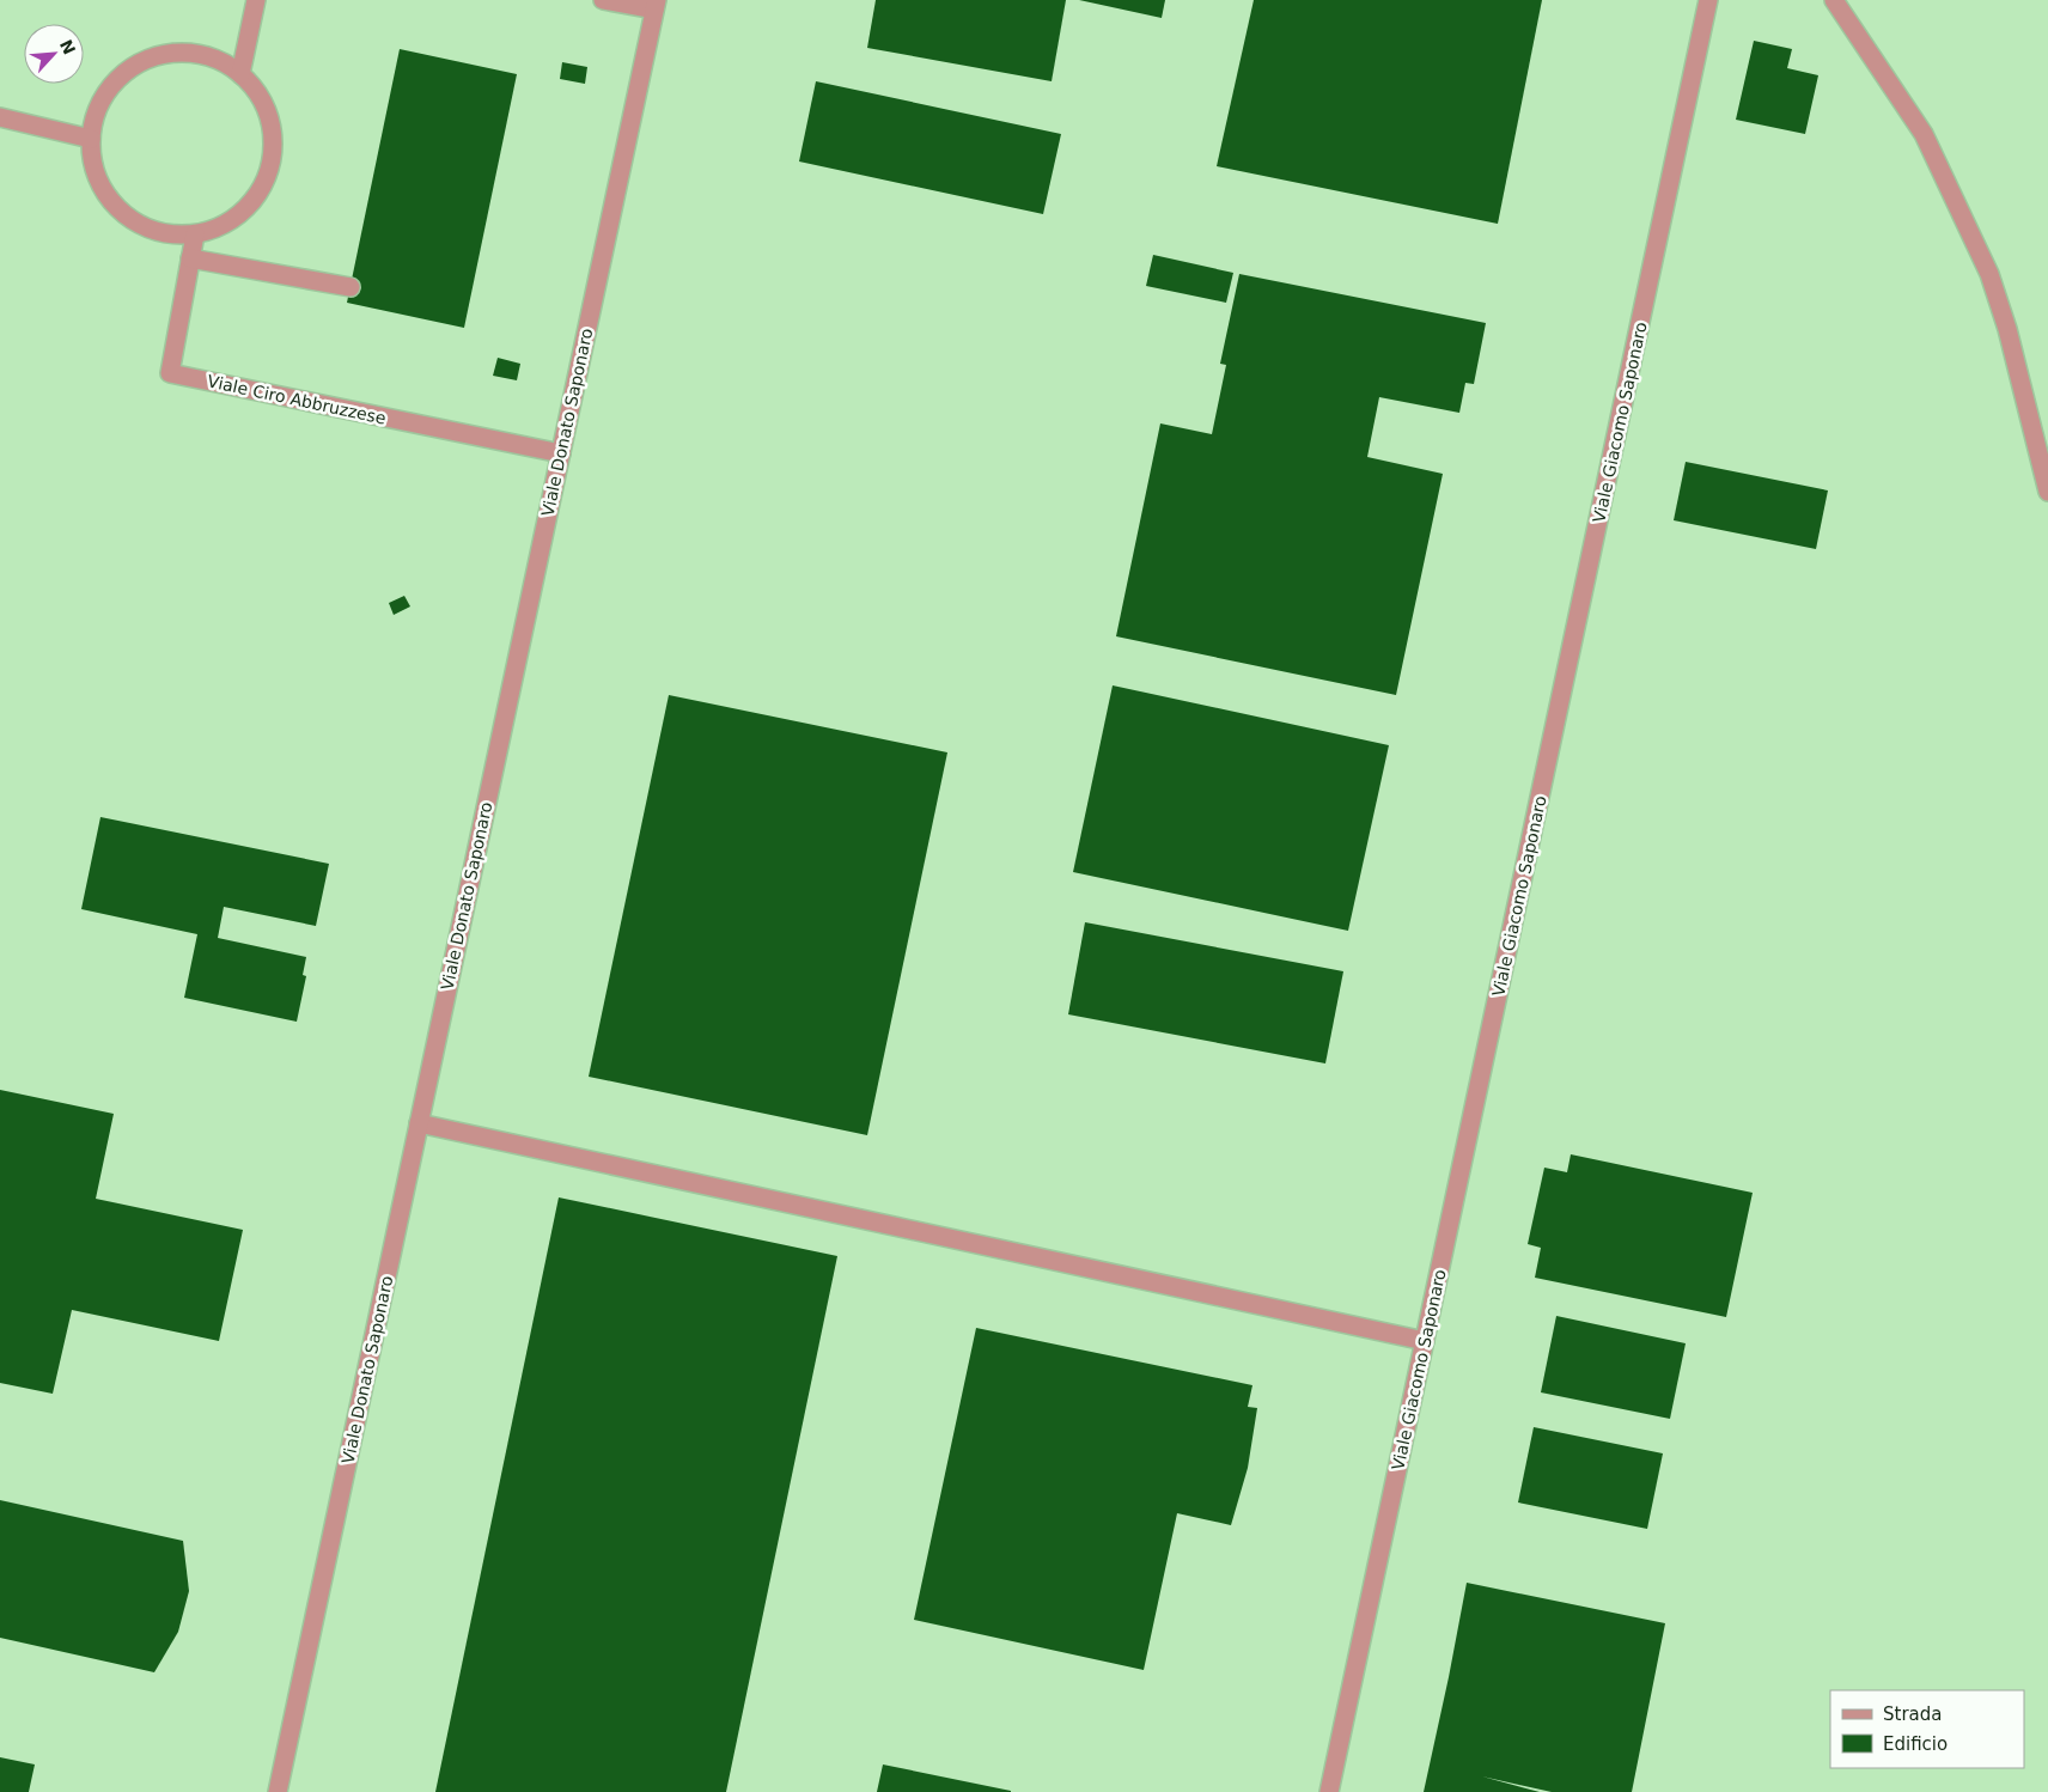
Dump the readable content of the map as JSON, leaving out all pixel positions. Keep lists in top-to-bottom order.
{
  "streets": {
    "street": ["Viale Ciro Abbruzzese", "Viale Donato Saponaro", "Viale Giacomo Saponaro"]
  },
  "crossings": [
    ["Viale Ciro Abbruzzese", "Viale Donato Saponaro"]
  ],
  "legend": ["Strada", "Edificio"],
  "north": "top right"
}
